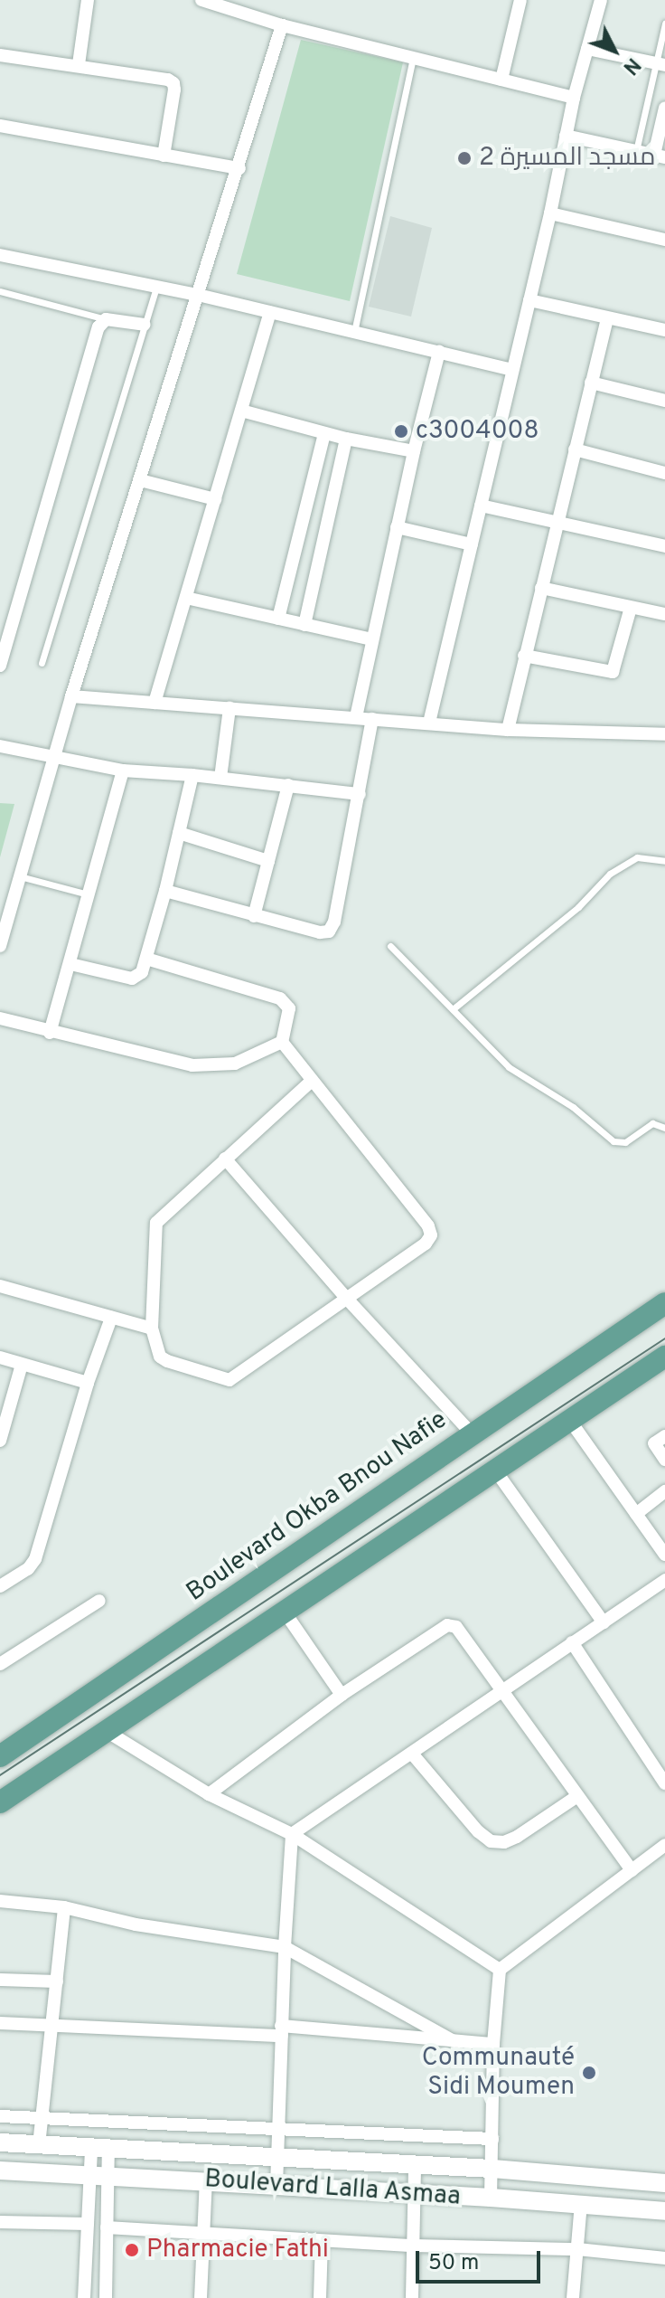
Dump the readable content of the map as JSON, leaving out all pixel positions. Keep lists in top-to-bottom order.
{
  "streets": {
    "main road": ["Boulevard Okba Bnou Nafie", "Boulevard Lalla Asmaa"]
  },
  "places": [
    "مسجد المسيرة 2",
    "c3004008",
    "Communauté Sidi Moumen",
    "Pharmacie Fathi"
  ],
  "scale_bar": "50 m",
  "north": "bottom right"
}
